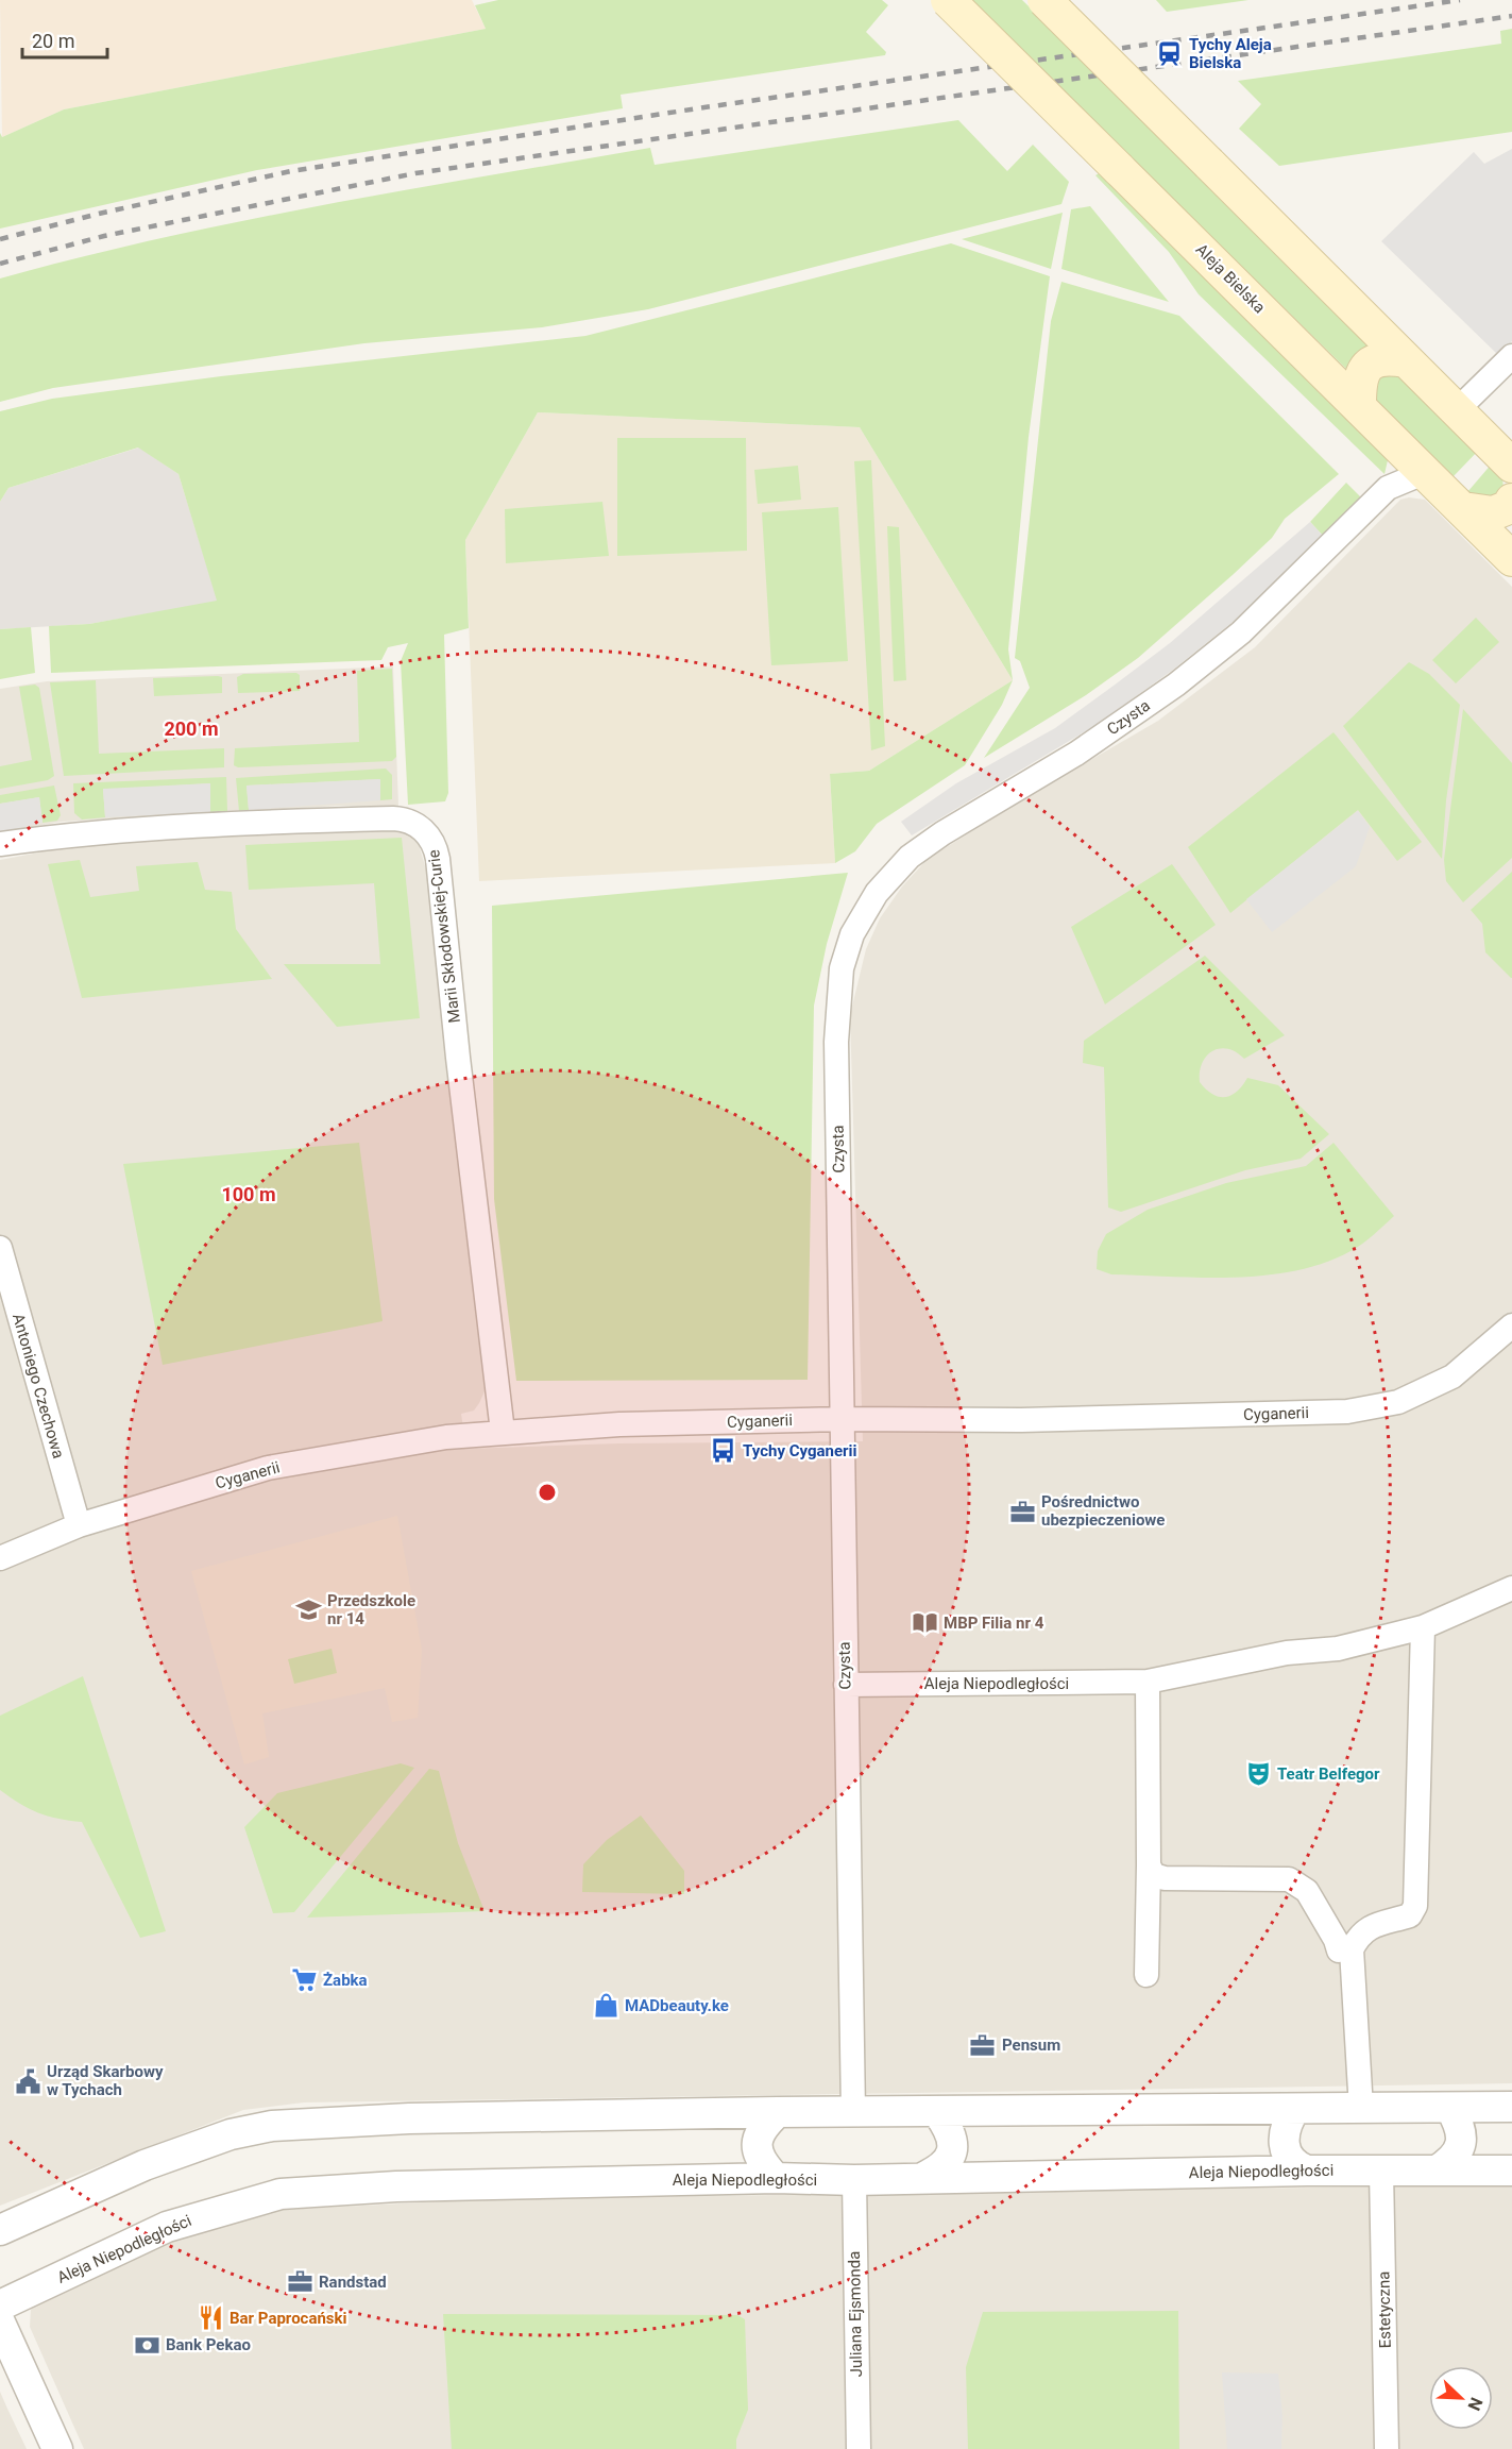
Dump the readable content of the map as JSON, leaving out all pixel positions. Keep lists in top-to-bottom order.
{
  "streets": {
    "main road": ["Aleja Bielska"],
    "street": [
      "Czysta",
      "Marii Skłodowskiej-Curie",
      "Antoniego Czechowa",
      "Cyganerii",
      "Aleja Niepodległości",
      "Estetyczna",
      "Juliana Ejsmonda"
    ]
  },
  "crossings": [
    ["Aleja Bielska", "Czysta"],
    ["Czysta", "Cyganerii"],
    ["Czysta", "Aleja Niepodległości"],
    ["Marii Skłodowskiej-Curie", "Cyganerii"],
    ["Antoniego Czechowa", "Cyganerii"],
    ["Aleja Niepodległości", "Estetyczna"],
    ["Aleja Niepodległości", "Juliana Ejsmonda"]
  ],
  "places": {
    "station": ["Tychy Aleja Bielska"],
    "bus stop": ["Tychy Cyganerii"],
    "office": ["Pośrednictwo ubezpieczeniowe", "Pensum", "Randstad"],
    "school or university": ["Przedszkole nr 14"],
    "library": ["MBP Filia nr 4"],
    "theatre": ["Teatr Belfegor"],
    "supermarket": ["Żabka"],
    "shop": ["MADbeauty.ke"],
    "public building": ["Urząd Skarbowy w Tychach"],
    "restaurant": ["Bar Paprocański"],
    "bank": ["Bank Pekao"]
  },
  "scale_bar": "20 m",
  "north": "bottom right",
  "rings": ["200 m", "100 m"]
}
